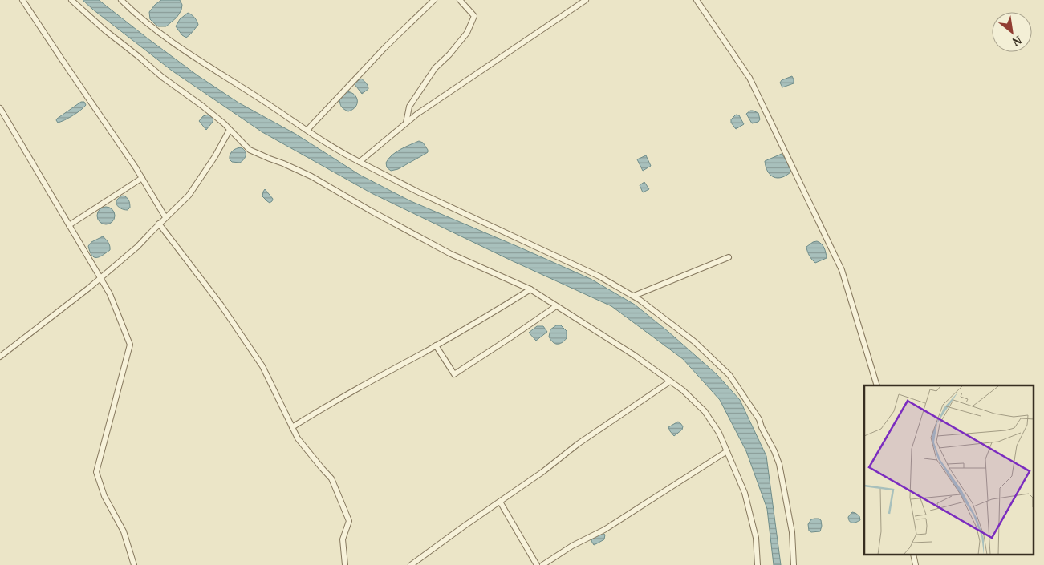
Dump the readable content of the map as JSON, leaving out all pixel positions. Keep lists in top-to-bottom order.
{
  "north": "bottom right"
}
